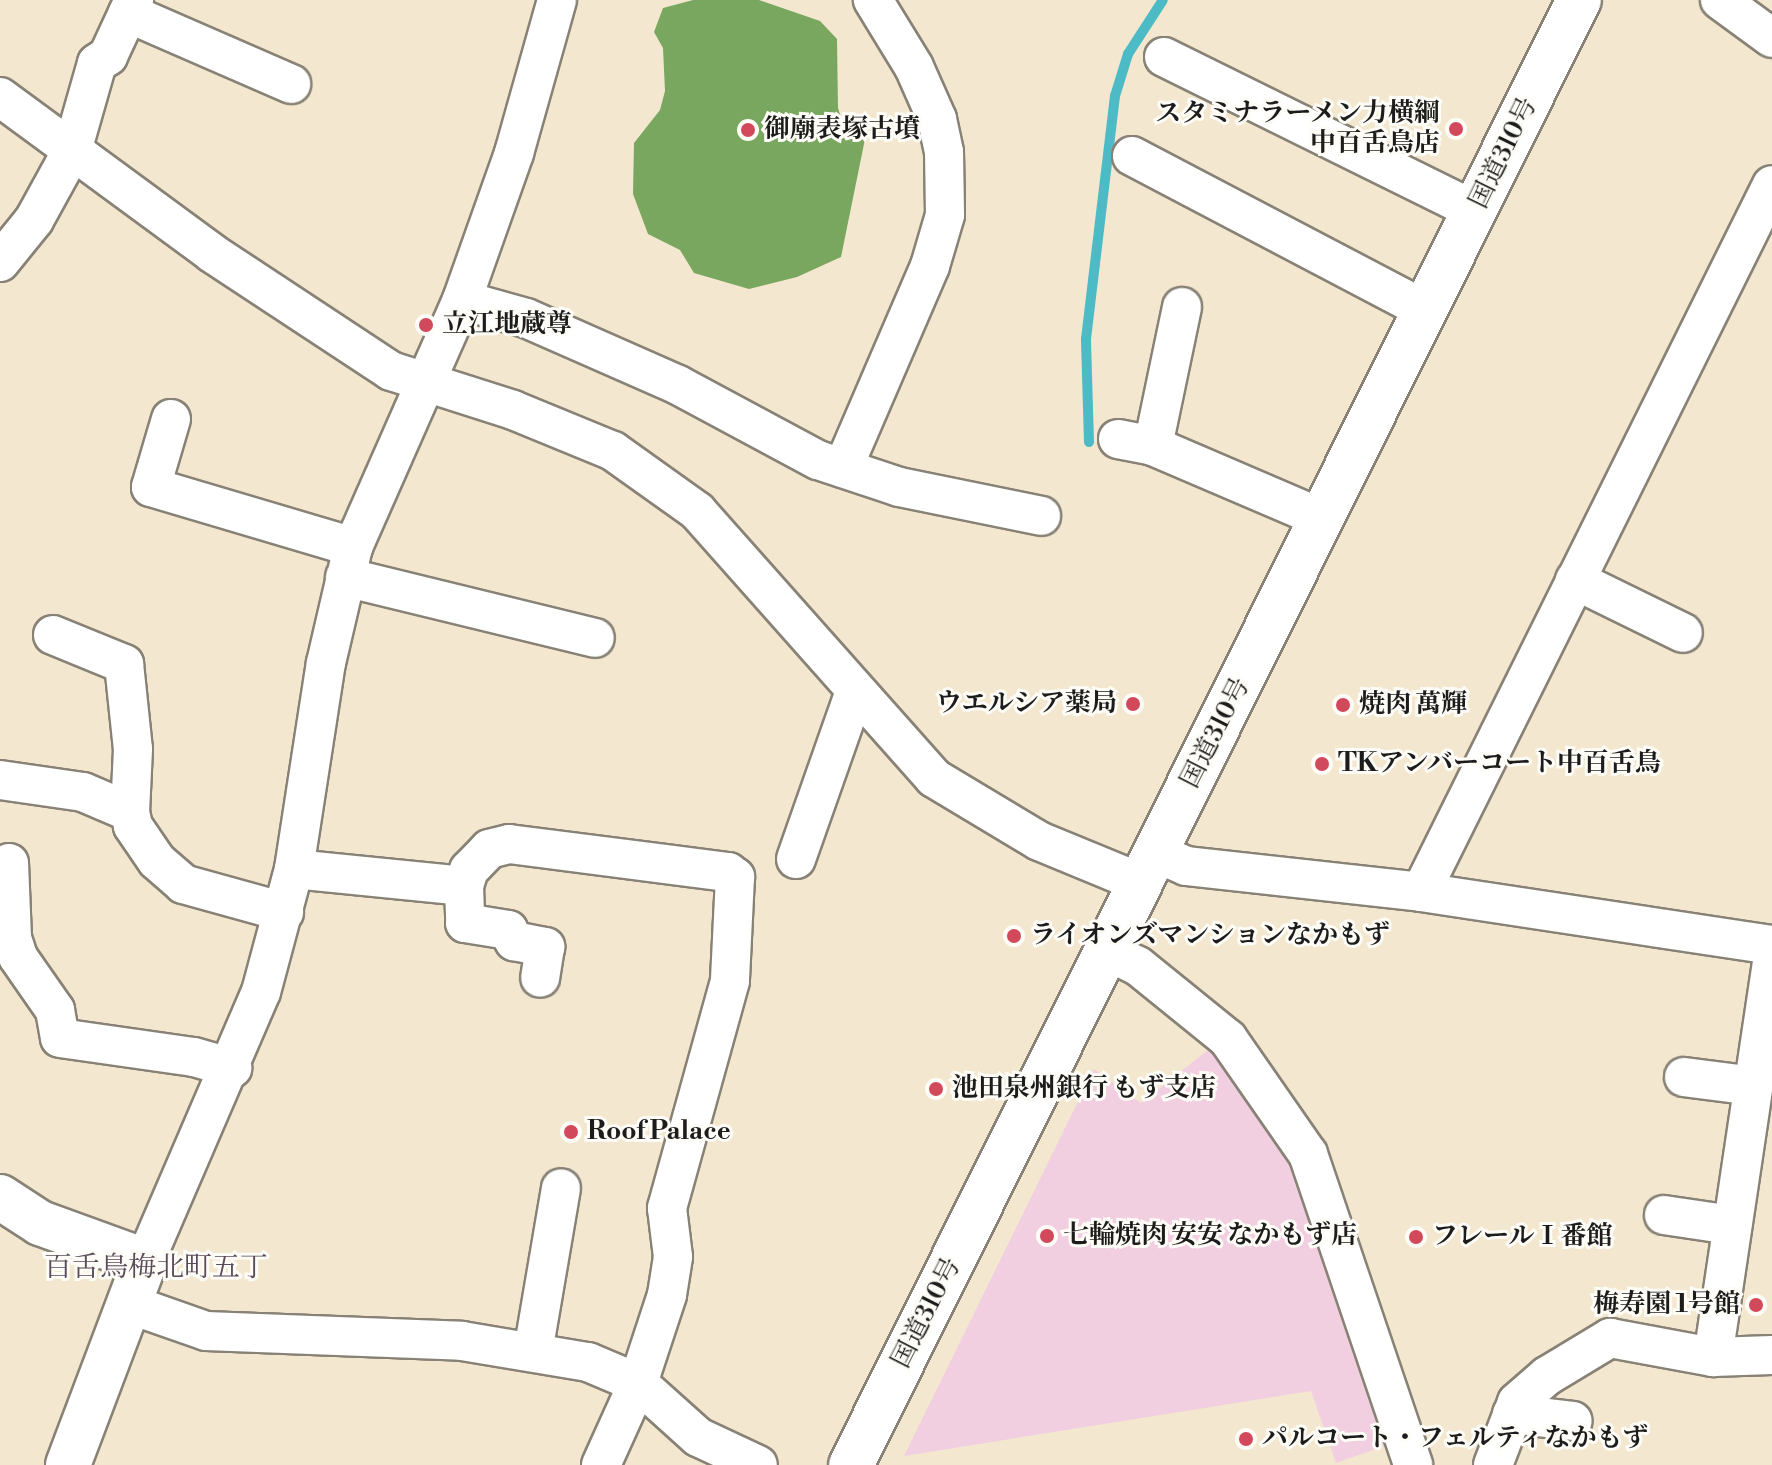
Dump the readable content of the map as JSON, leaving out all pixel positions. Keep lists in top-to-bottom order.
{
  "streets": {
    "main road": ["国道310号"]
  },
  "districts": ["百舌鳥梅北町五丁"],
  "places": [
    "スタミナラーメン力横綱 中百舌鳥店",
    "御廟表塚古墳",
    "立江地蔵尊",
    "ウエルシア薬局",
    "焼肉 萬輝",
    "TKアンバーコート中百舌鳥",
    "ライオンズマンションなかもず",
    "池田泉州銀行 もず支店",
    "Roof Palace",
    "七輪焼肉 安安 なかもず店",
    "フレールⅠ番館",
    "梅寿園 1号館",
    "パルコート・フェルティなかもず"
  ]
}
